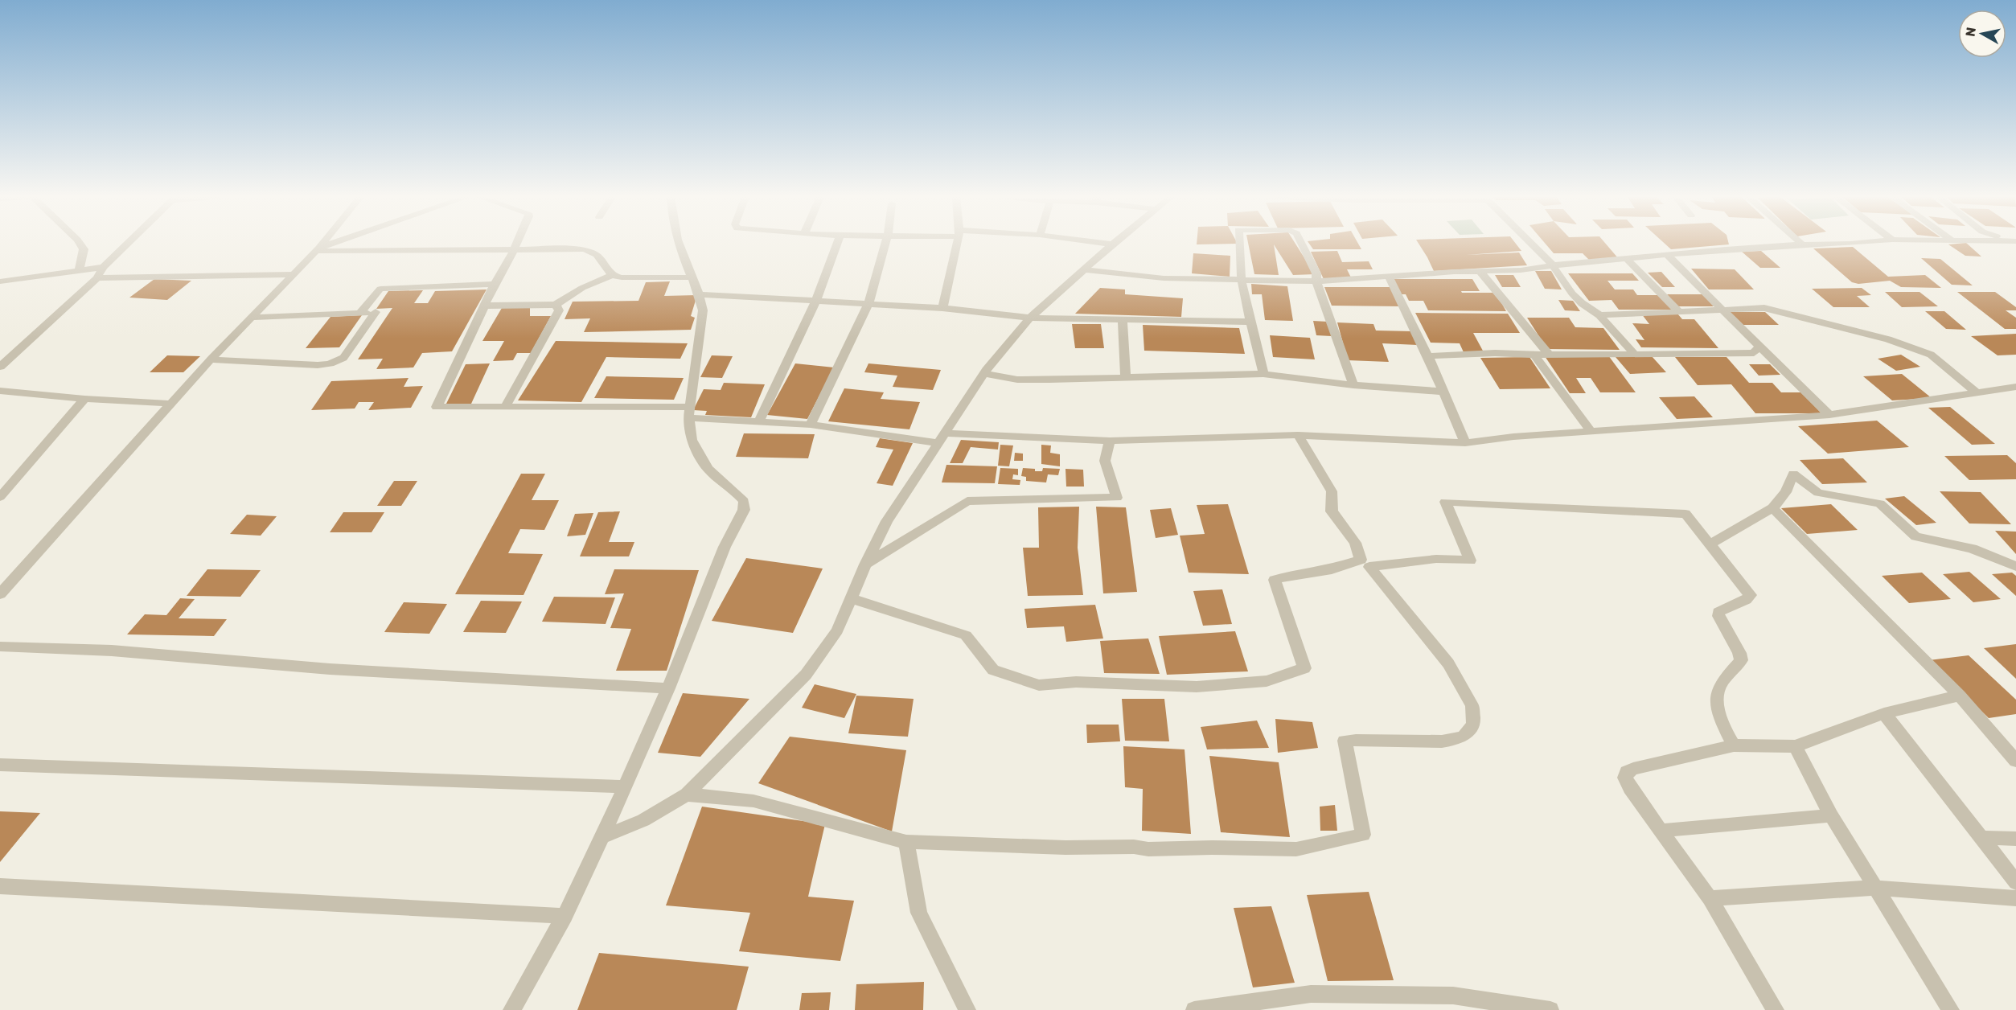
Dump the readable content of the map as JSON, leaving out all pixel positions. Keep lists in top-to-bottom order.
{
  "north": "left"
}
